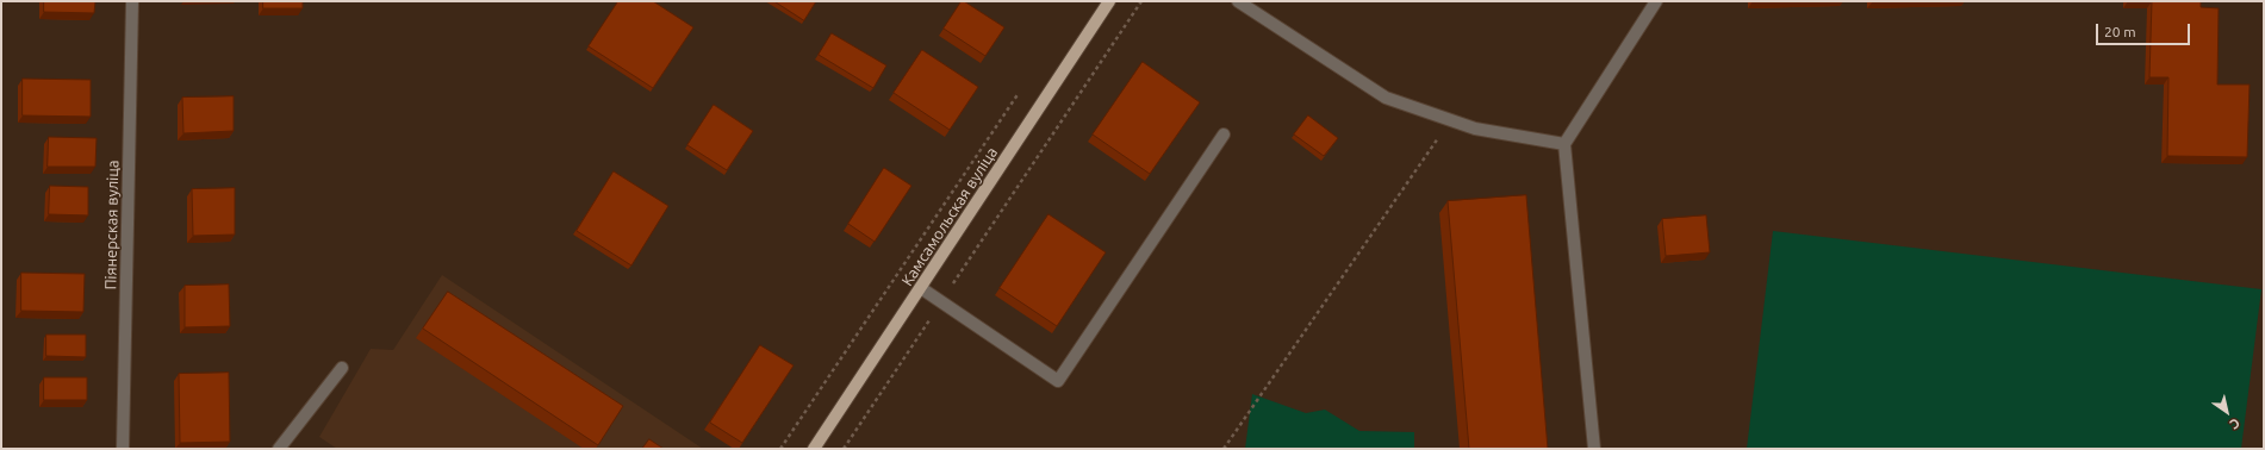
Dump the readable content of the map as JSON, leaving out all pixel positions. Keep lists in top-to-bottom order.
{
  "streets": {
    "main road": ["Камсамольская вуліца"],
    "street": ["Піянерская вуліца"]
  },
  "scale_bar": "20 m",
  "north": "bottom right"
}
